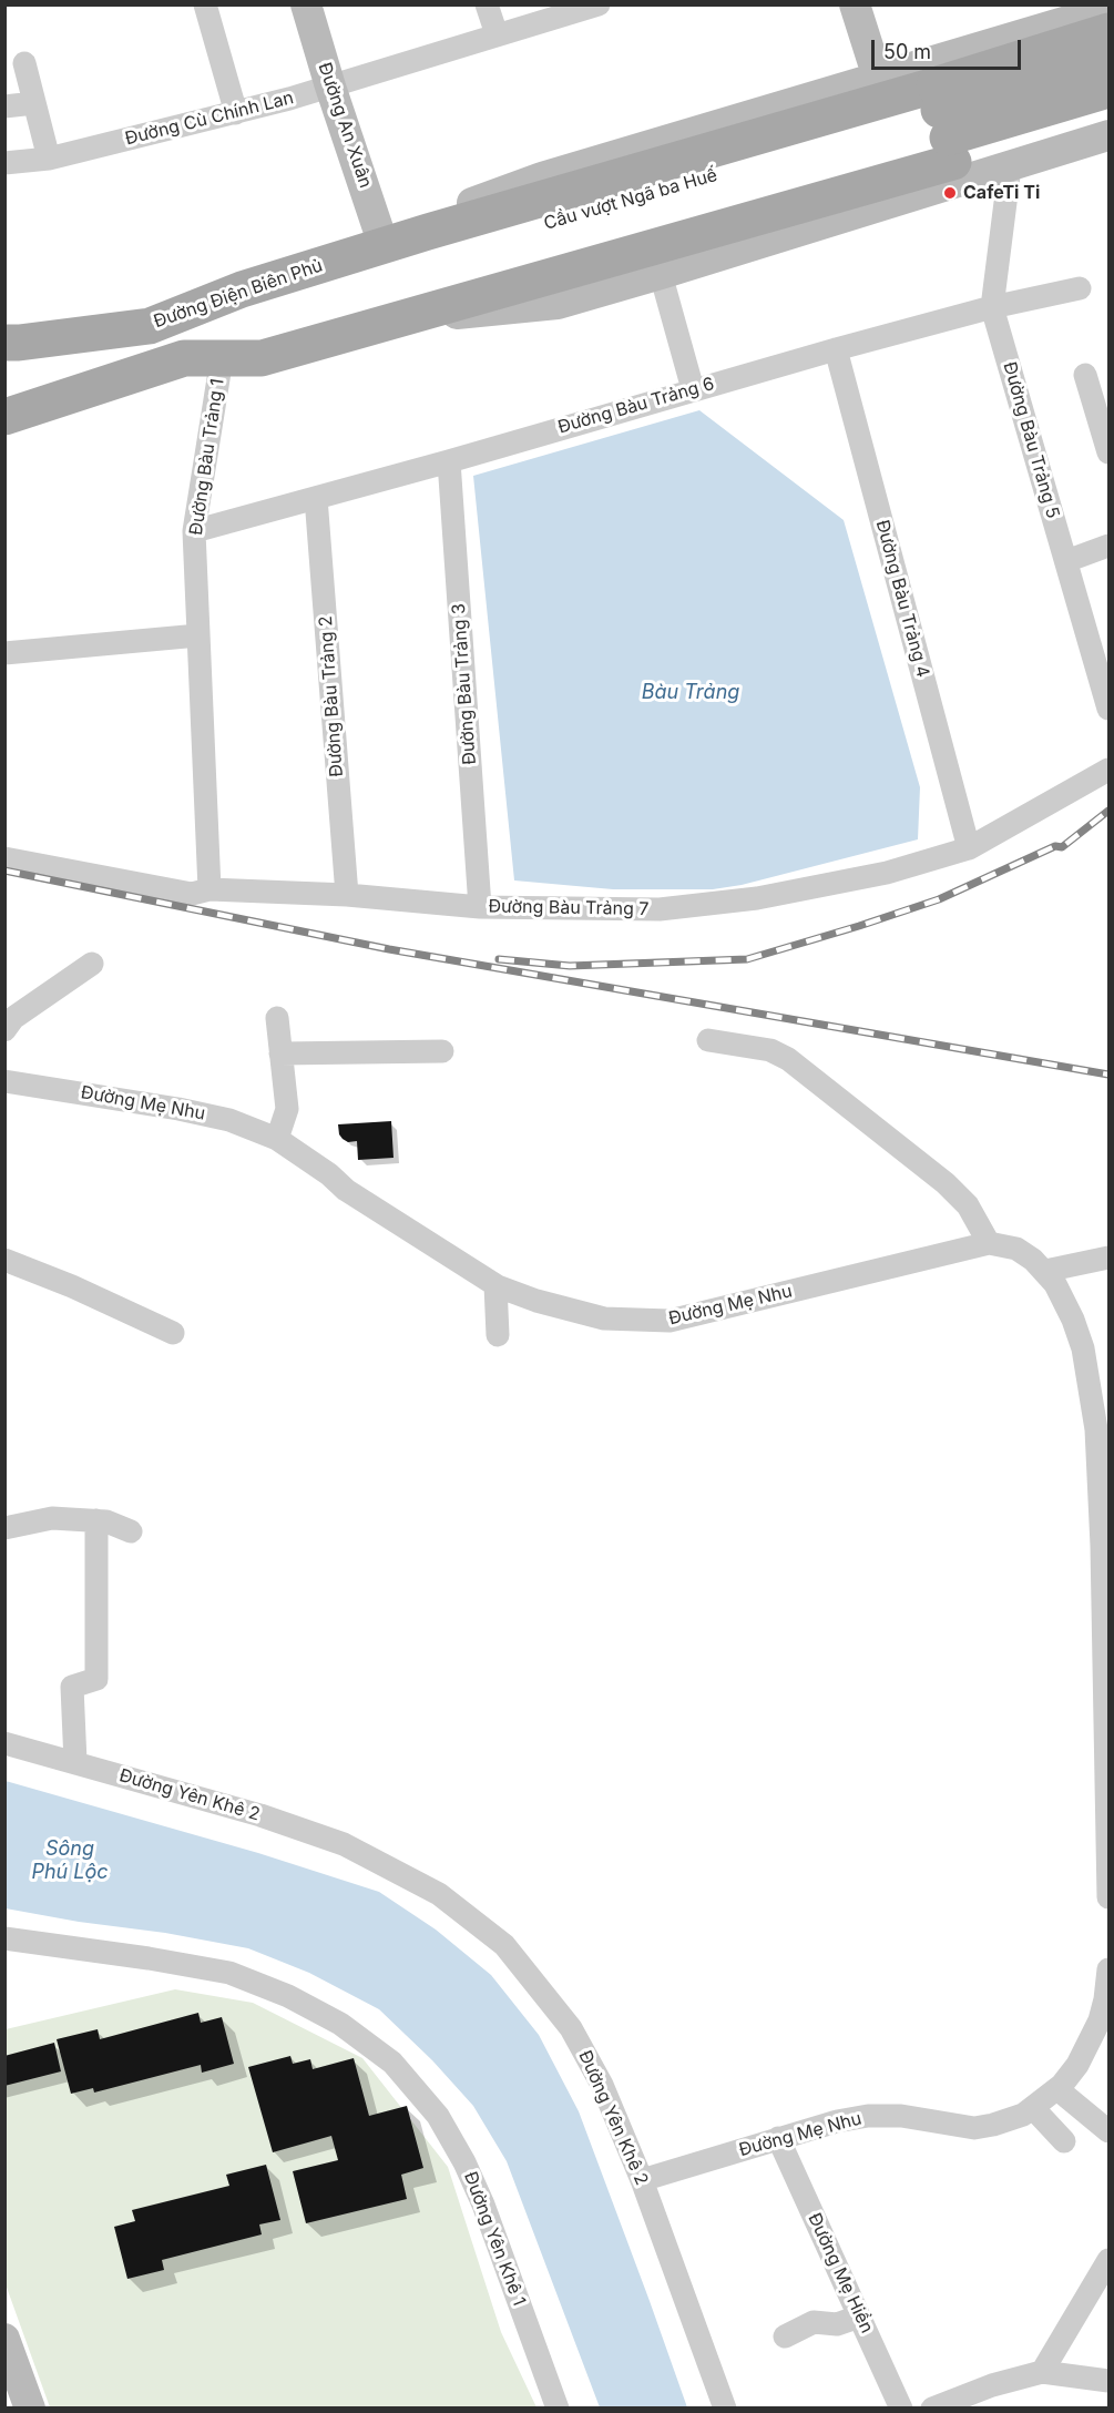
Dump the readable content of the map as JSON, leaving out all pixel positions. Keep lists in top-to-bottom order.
{
  "streets": {
    "main road": ["Cầu vượt Ngã ba Huế", "Đường Điện Biên Phủ"],
    "street": [
      "Đường Cù Chính Lan",
      "Đường An Xuân",
      "Đường Bàu Trảng 6",
      "Đường Bàu Trảng 5",
      "Đường Bàu Trảng 1",
      "Đường Bàu Trảng 4",
      "Đường Bàu Trảng 3",
      "Đường Bàu Trảng 2",
      "Đường Bàu Trảng 7",
      "Đường Mẹ Nhu",
      "Đường Yên Khê 2",
      "Đường Yên Khê 1",
      "Đường Mẹ Hiền"
    ]
  },
  "crossings": [
    ["Đường Cù Chính Lan", "Đường An Xuân"],
    ["Đường An Xuân", "Đường Điện Biên Phủ"],
    ["Cầu vượt Ngã ba Huế", "Đường Điện Biên Phủ"],
    ["Đường Bàu Trảng 6", "Đường Bàu Trảng 5"],
    ["Đường Bàu Trảng 6", "Đường Bàu Trảng 1"],
    ["Đường Bàu Trảng 6", "Đường Bàu Trảng 4"],
    ["Đường Bàu Trảng 6", "Đường Bàu Trảng 3"],
    ["Đường Bàu Trảng 6", "Đường Bàu Trảng 2"],
    ["Đường Bàu Trảng 1", "Đường Bàu Trảng 7"],
    ["Đường Bàu Trảng 4", "Đường Bàu Trảng 7"],
    ["Đường Bàu Trảng 3", "Đường Bàu Trảng 7"],
    ["Đường Bàu Trảng 2", "Đường Bàu Trảng 7"],
    ["Đường Mẹ Nhu", "Đường Yên Khê 2"],
    ["Đường Mẹ Nhu", "Đường Mẹ Hiền"]
  ],
  "water": ["Bàu Trảng", "Sông Phú Lộc"],
  "places": ["CafeTi Ti"],
  "scale_bar": "50 m"
}
